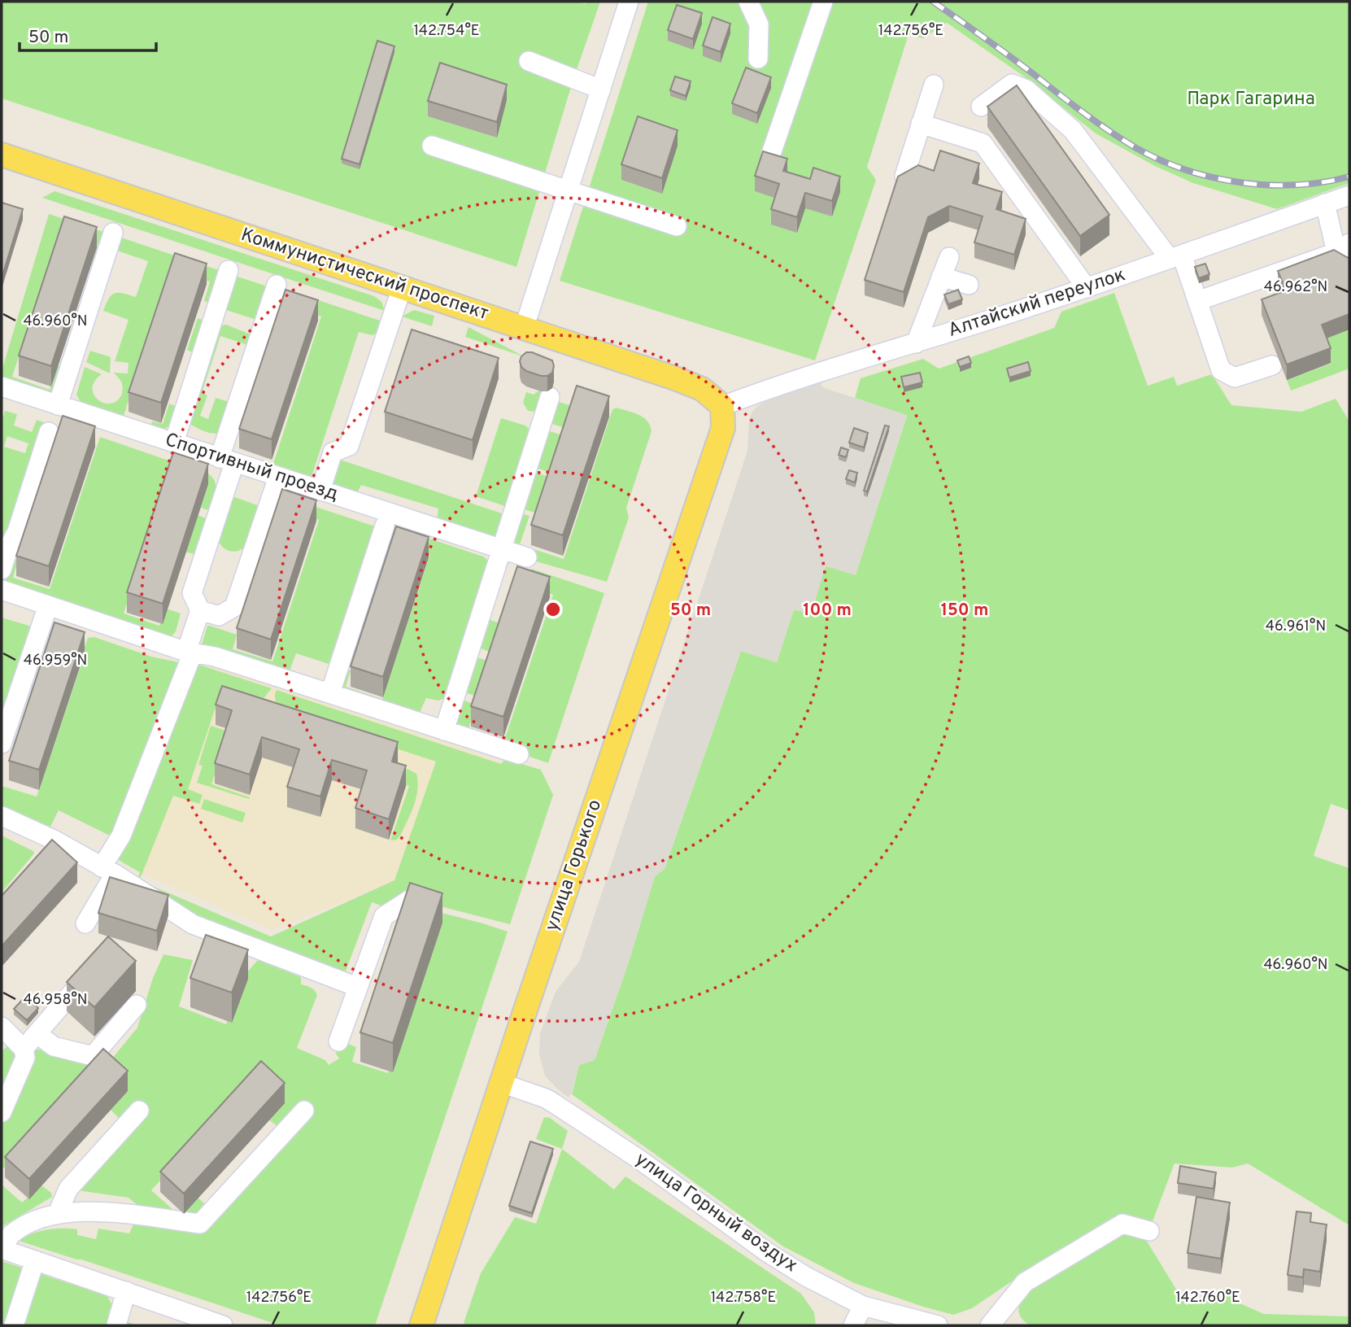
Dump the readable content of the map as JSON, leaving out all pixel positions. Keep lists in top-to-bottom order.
{
  "streets": {
    "main road": ["Коммунистический проспект", "улица Горького"],
    "street": ["Алтайский переулок", "Спортивный проезд", "улица Горный воздух"]
  },
  "crossings": [
    ["Коммунистический проспект", "Алтайский переулок"],
    ["Коммунистический проспект", "улица Горького"],
    ["Алтайский переулок", "улица Горького"],
    ["улица Горького", "улица Горный воздух"]
  ],
  "parks": ["Парк Гагарина"],
  "scale_bar": "50 m",
  "coordinates": [
    "142.754°E",
    "142.756°E",
    "46.962°N",
    "46.960°N",
    "46.961°N",
    "46.959°N",
    "46.958°N",
    "142.758°E",
    "142.760°E"
  ],
  "rings": ["50 m", "100 m", "150 m"]
}
